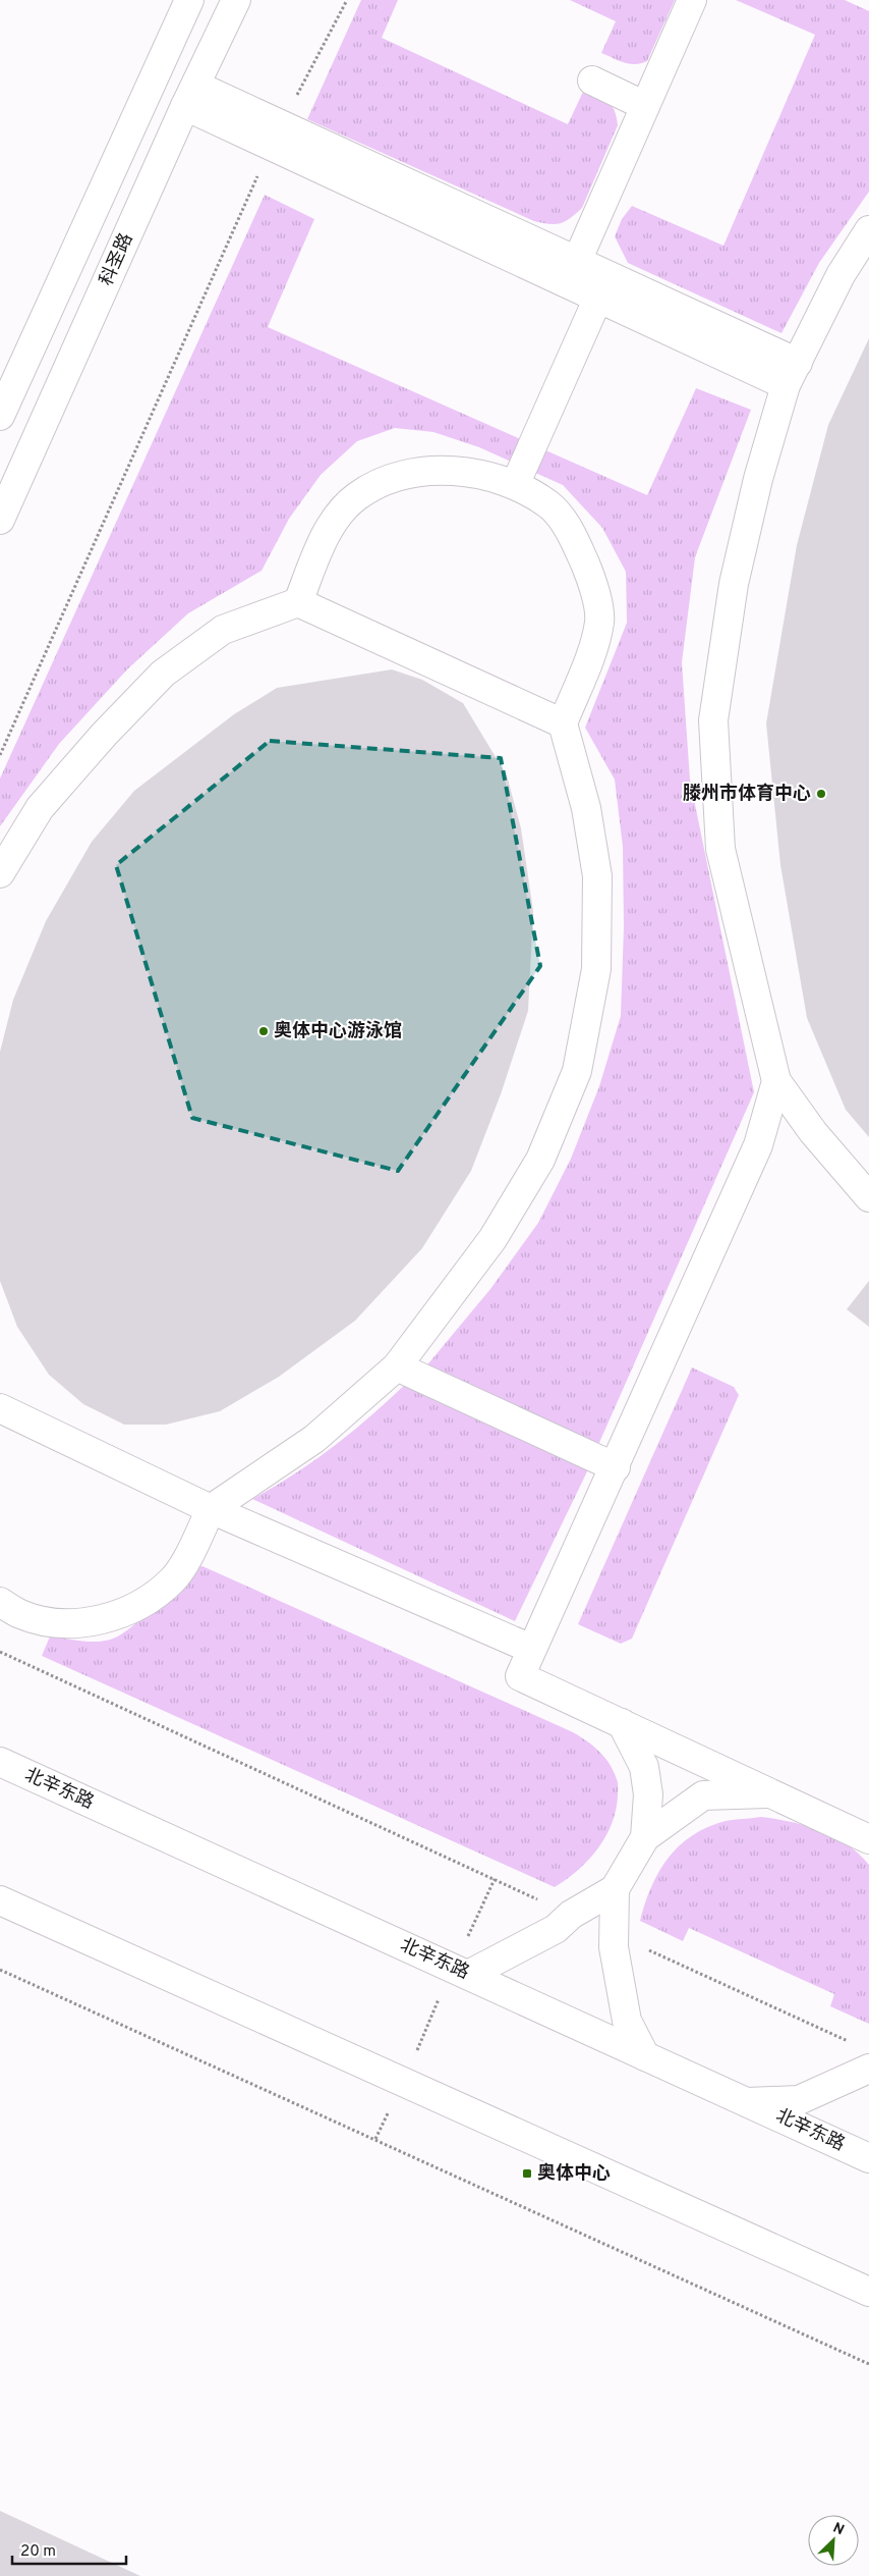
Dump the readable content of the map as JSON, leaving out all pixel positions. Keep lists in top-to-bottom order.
{
  "streets": {
    "main road": ["科圣路", "北辛东路"]
  },
  "places": {
    "other": ["滕州市体育中心", "奥体中心游泳馆"],
    "transit": ["奥体中心"]
  },
  "scale_bar": "20 m",
  "north": "top right"
}
